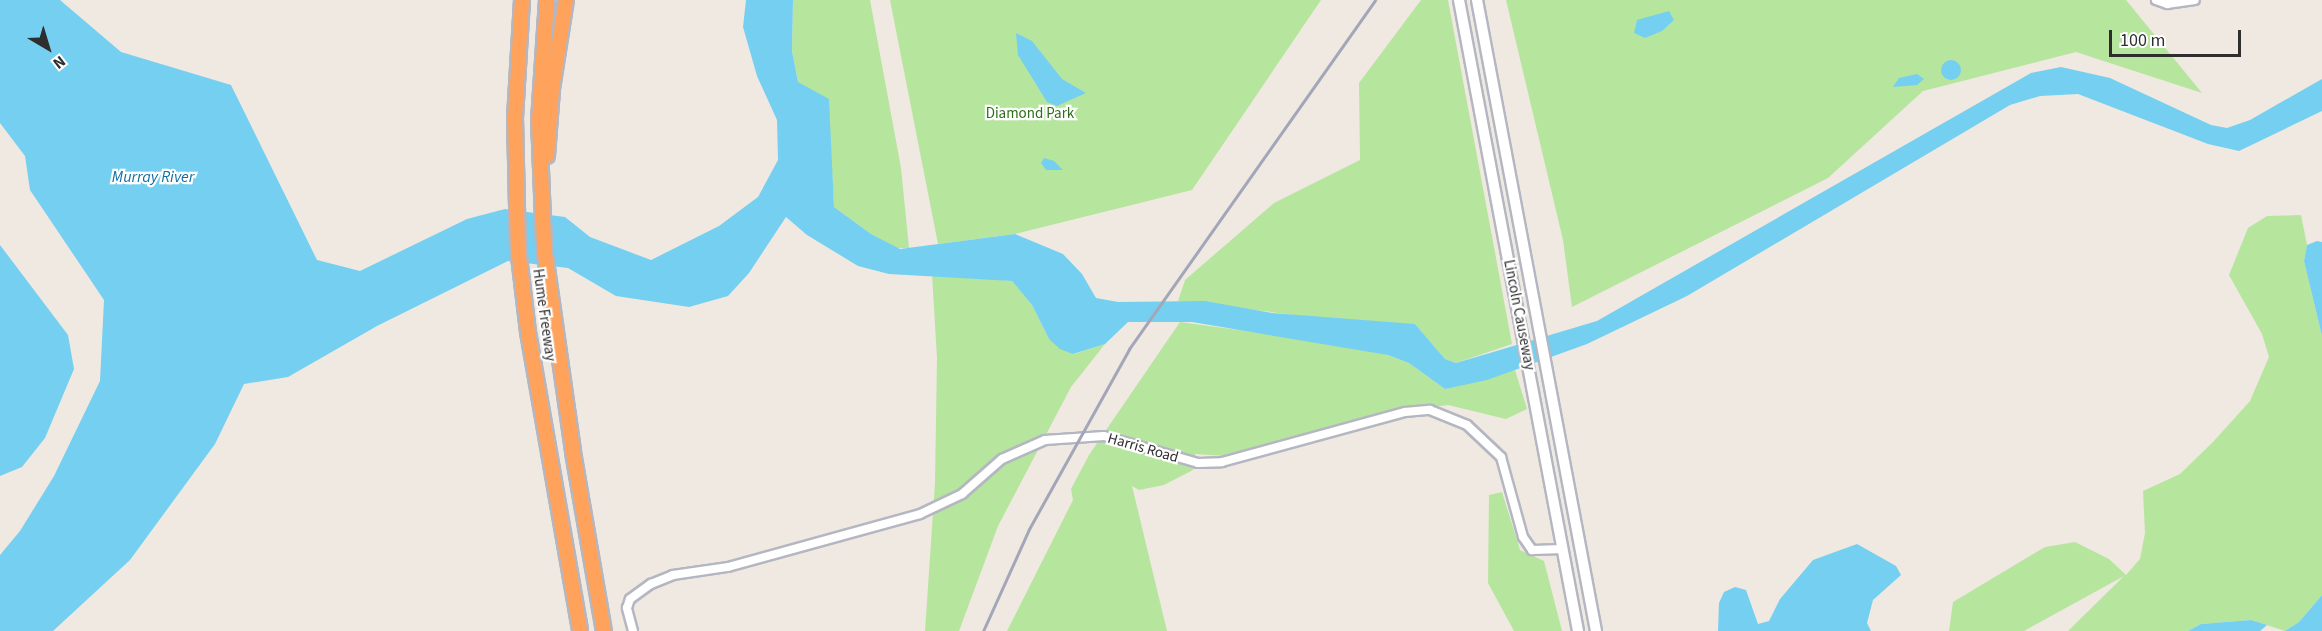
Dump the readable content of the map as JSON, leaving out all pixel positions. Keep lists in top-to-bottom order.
{
  "streets": {
    "highway": ["Hume Freeway"],
    "main road": ["Lincoln Causeway"],
    "street": ["Harris Road"]
  },
  "crossings": [
    ["Lincoln Causeway", "Harris Road"]
  ],
  "water": ["Murray River"],
  "parks": ["Diamond Park"],
  "scale_bar": "100 m",
  "north": "bottom right"
}
